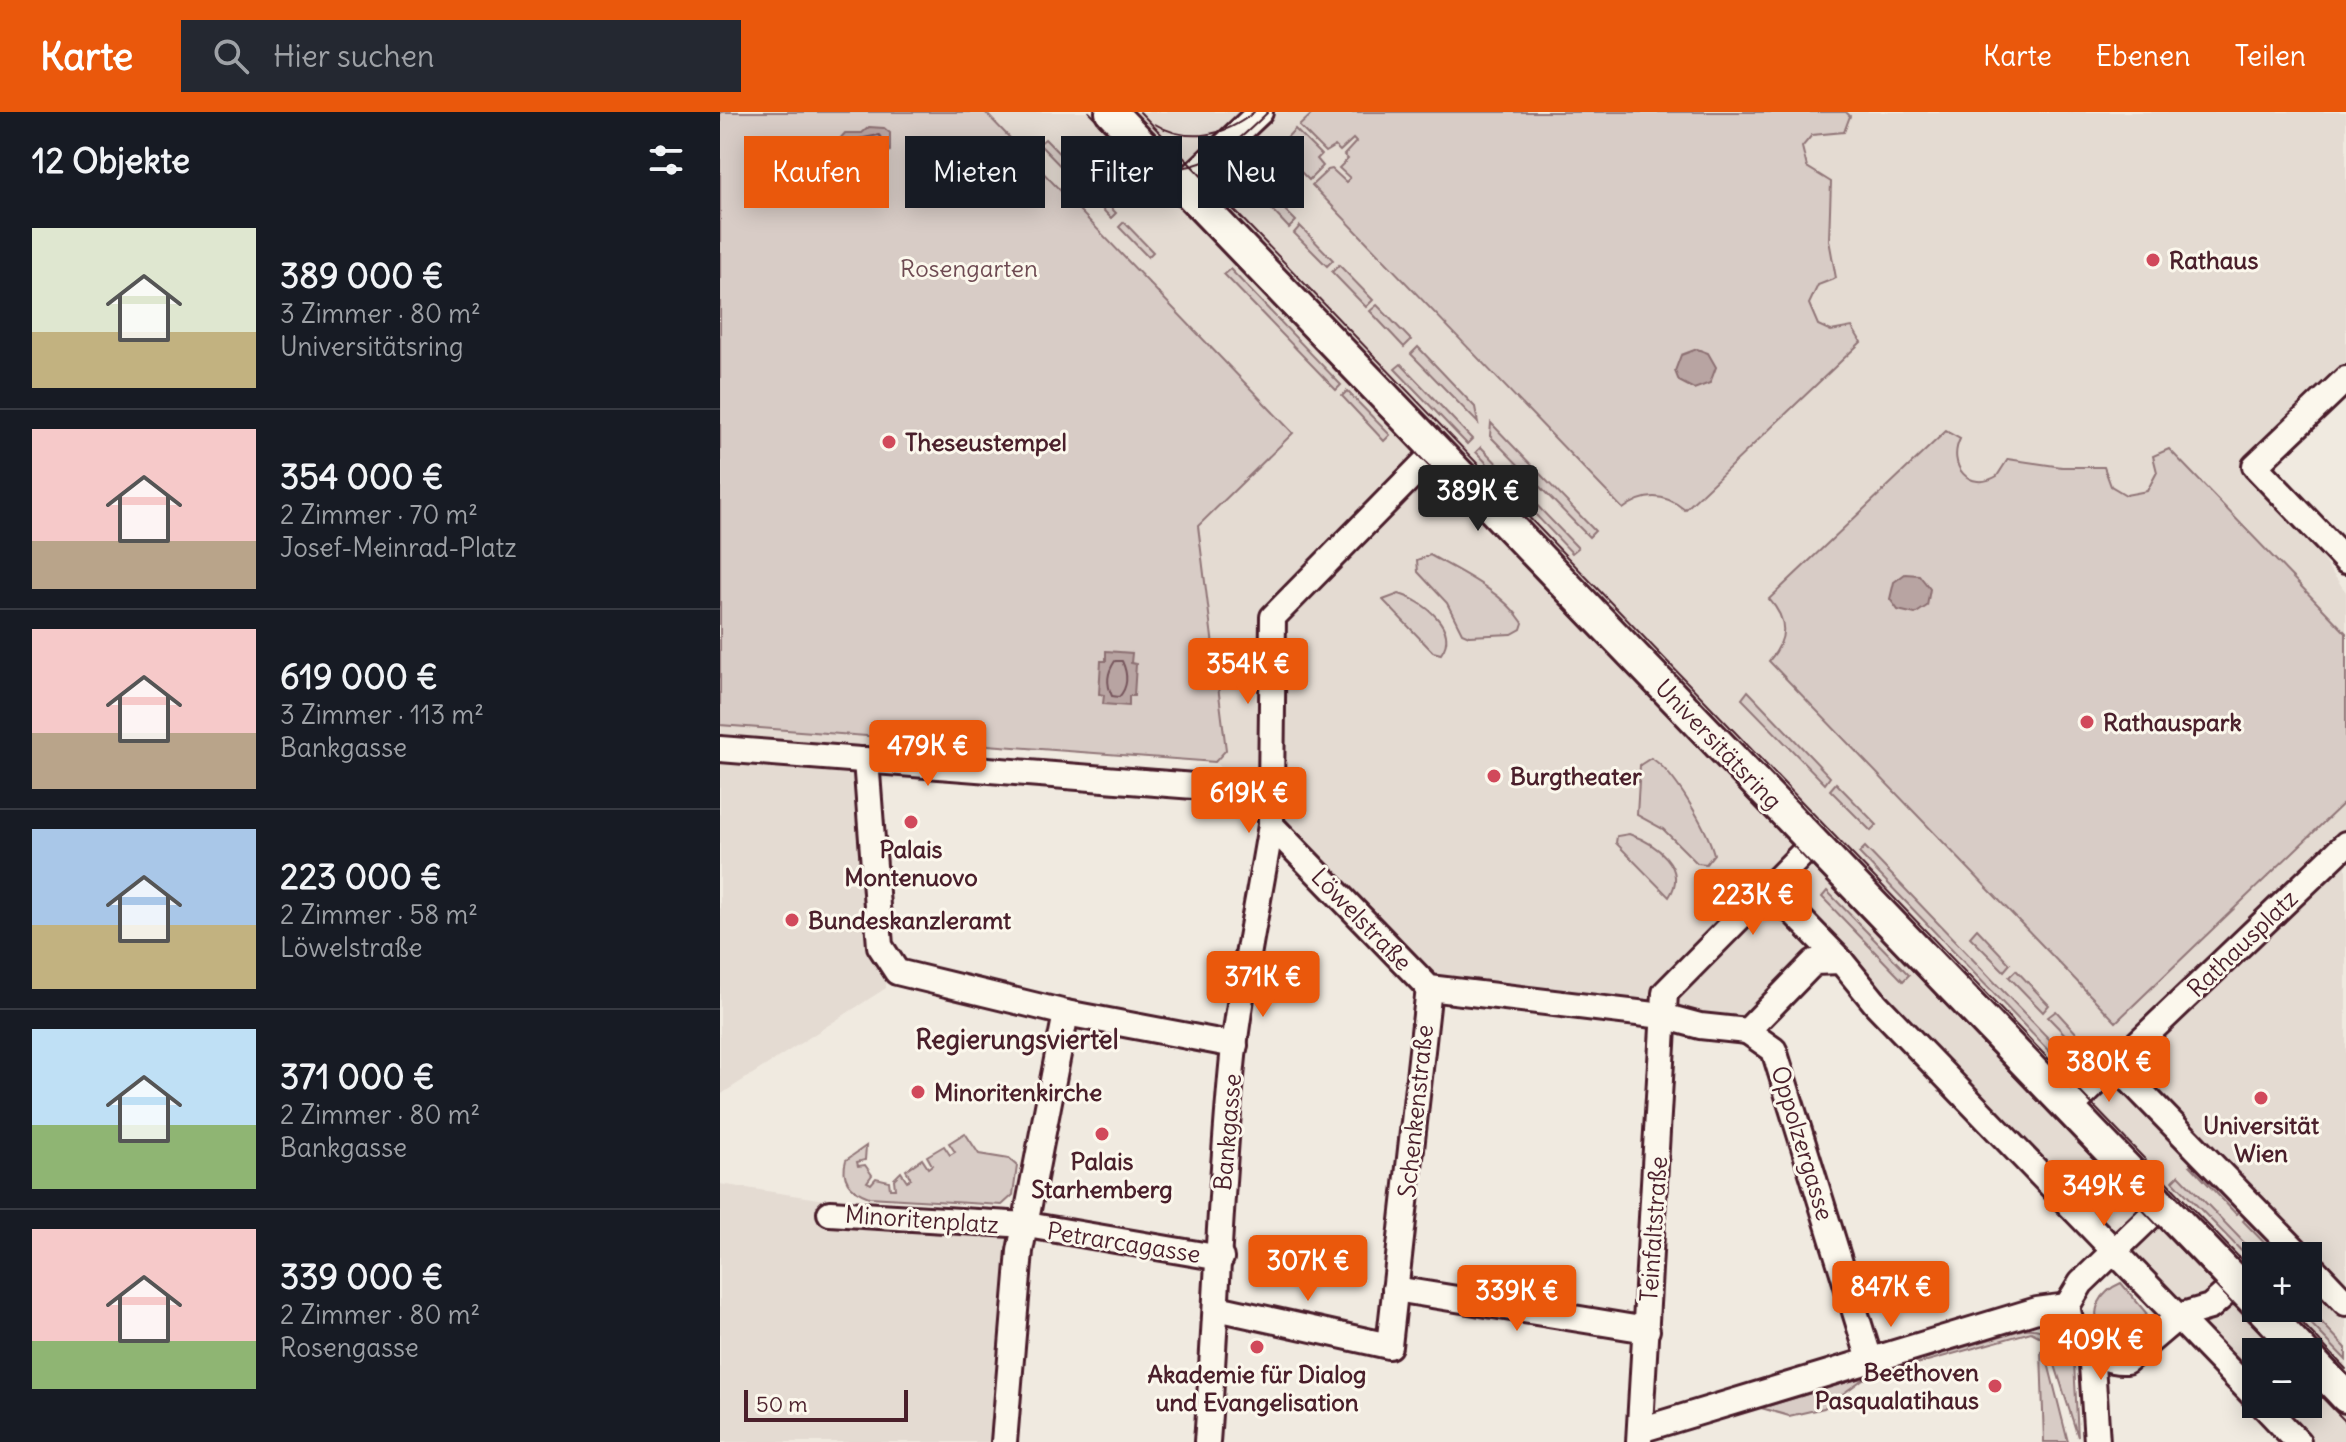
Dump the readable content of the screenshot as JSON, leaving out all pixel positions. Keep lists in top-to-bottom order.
{
  "streets": {
    "main road": ["Universitätsring"],
    "street": [
      "Löwelstraße",
      "Rathausplatz",
      "Schenkenstraße",
      "Bankgasse",
      "Oppolzergasse",
      "Minoritenplatz",
      "Teinfaltstraße",
      "Petrarcagasse"
    ]
  },
  "crossings": [
    ["Universitätsring", "Rathausplatz"],
    ["Löwelstraße", "Schenkenstraße"],
    ["Löwelstraße", "Bankgasse"],
    ["Löwelstraße", "Oppolzergasse"],
    ["Löwelstraße", "Teinfaltstraße"],
    ["Schenkenstraße", "Bankgasse"],
    ["Bankgasse", "Petrarcagasse"],
    ["Minoritenplatz", "Petrarcagasse"]
  ],
  "districts": ["Regierungsviertel"],
  "parks": ["Rosengarten"],
  "places": [
    "Rathaus",
    "Theseustempel",
    "Rathauspark",
    "Burgtheater",
    "Palais Montenuovo",
    "Bundeskanzleramt",
    "Minoritenkirche",
    "Universität Wien",
    "Palais Starhemberg",
    "Akademie für Dialog und Evangelisation",
    "Beethoven Pasqualatihaus"
  ],
  "scale_bar": "50 m",
  "page": {
    "header": "Karte",
    "search": "Hier suchen",
    "nav": ["Karte", "Ebenen", "Teilen"],
    "heading": "12 Objekte",
    "chip": [
      "Kaufen",
      "Mieten",
      "Filter",
      "Neu"
    ],
    "list": [
      {
        "name": "389 000 €",
        "note": "3 Zimmer · 80 m² · Universitätsring"
      },
      {
        "name": "354 000 €",
        "note": "2 Zimmer · 70 m² · Josef-Meinrad-Platz"
      },
      {
        "name": "619 000 €",
        "note": "3 Zimmer · 113 m² · Bankgasse"
      },
      {
        "name": "223 000 €",
        "note": "2 Zimmer · 58 m² · Löwelstraße"
      },
      {
        "name": "371 000 €",
        "note": "2 Zimmer · 80 m² · Bankgasse"
      },
      {
        "name": "339 000 €",
        "note": "2 Zimmer · 80 m² · Rosengasse"
      }
    ],
    "price": [
      "389K €",
      "354K €",
      "479K €",
      "619K €",
      "223K €",
      "371K €",
      "380K €",
      "349K €",
      "307K €",
      "847K €",
      "339K €",
      "409K €"
    ],
    "map_buttons": ["+", "−"],
    "scale": "50 m"
  }
}
